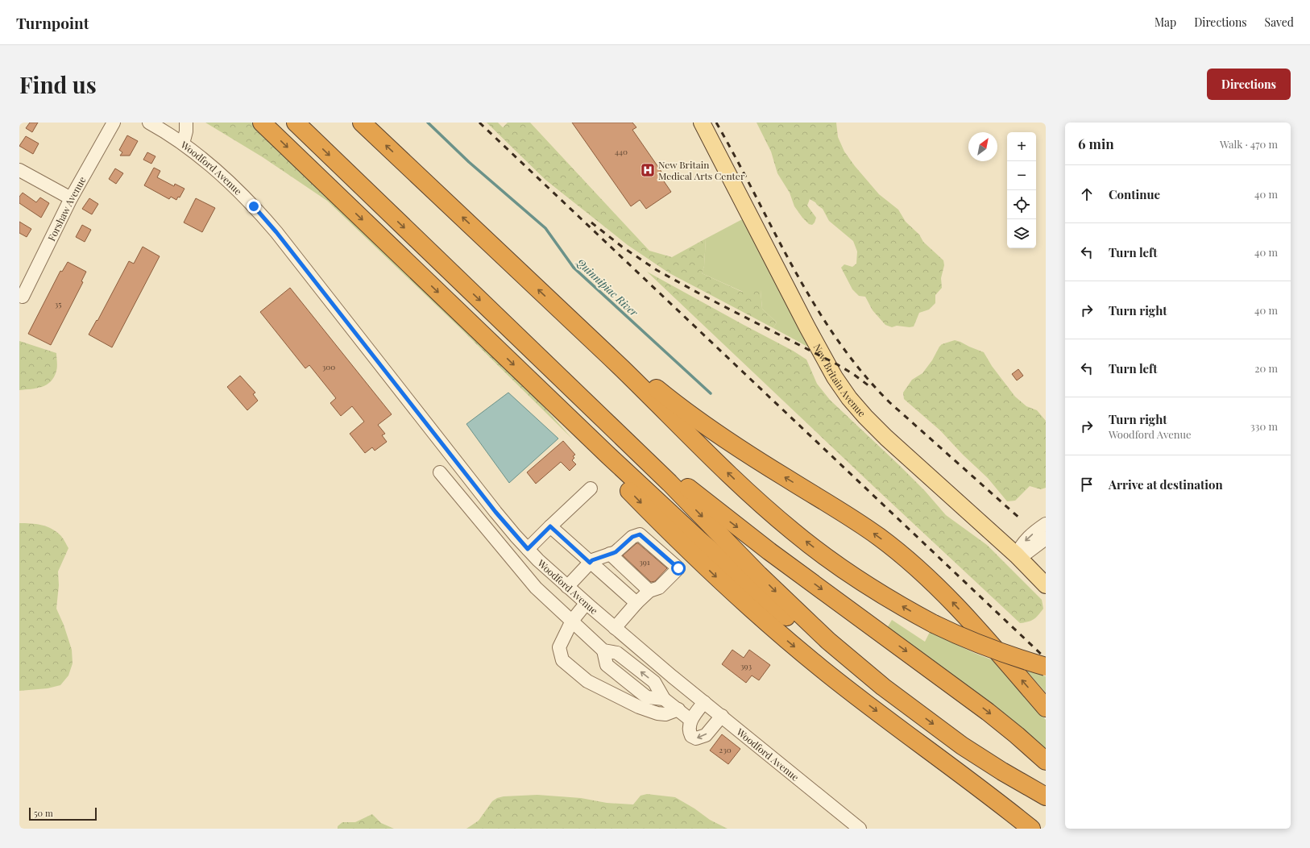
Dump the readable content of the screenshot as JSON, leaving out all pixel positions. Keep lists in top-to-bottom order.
{
  "streets": {
    "main road": ["New Britain Avenue"],
    "street": ["Woodford Avenue", "Forshaw Avenue"]
  },
  "water": ["Quinnipiac River"],
  "places": {
    "hospital": ["New Britain Medical Arts Center"]
  },
  "house_numbers": [
    "440",
    "35",
    "300",
    "391",
    "393",
    "230"
  ],
  "scale_bar": "50 m",
  "north": "top right",
  "page": {
    "header": "Turnpoint",
    "nav": ["Map", "Directions", "Saved"],
    "buttons": "Directions",
    "title": "Find us",
    "heading": ["6 min", "Walk · 470 m"],
    "map_buttons": ["+", "−"],
    "list": [
      ["Continue", "40 m"],
      ["Turn left", "40 m"],
      ["Turn right", "40 m"],
      ["Turn left", "20 m"],
      ["Turn right", "Woodford Avenue", "330 m"],
      "Arrive at destination"
    ],
    "scale": "50 m"
  }
}
